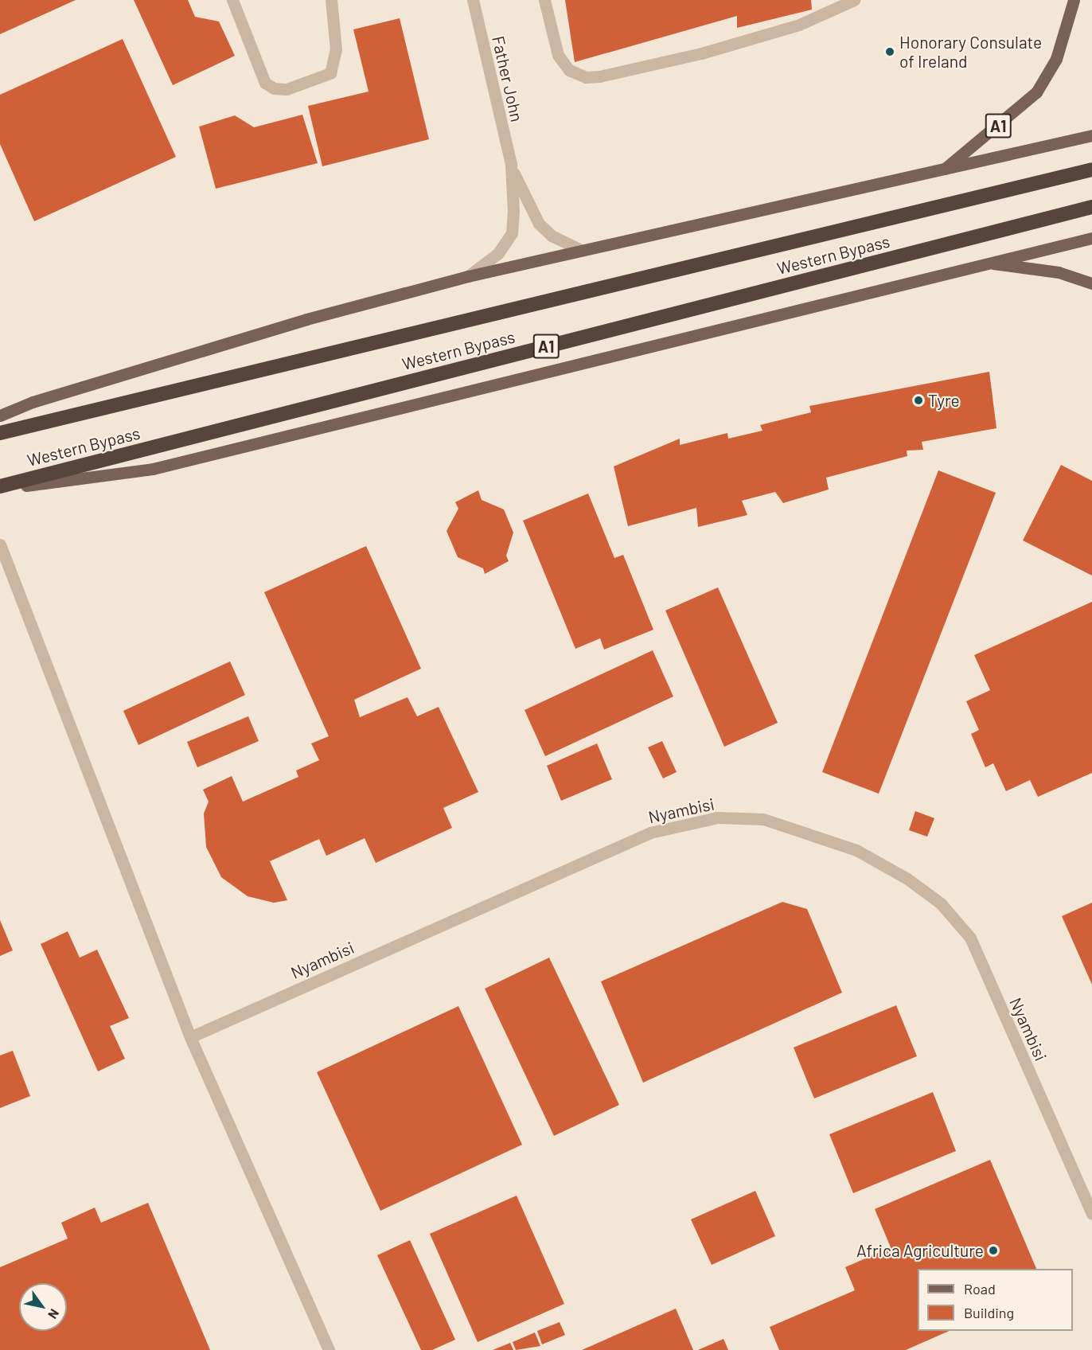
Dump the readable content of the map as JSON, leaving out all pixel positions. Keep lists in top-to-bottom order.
{
  "streets": {
    "highway": ["A1", "Western Bypass"],
    "street": ["Father John", "Nyambisi"]
  },
  "places": ["Honorary Consulate of Ireland", "Tyre", "Africa Agriculture"],
  "legend": ["Road", "Building"],
  "north": "bottom right"
}
